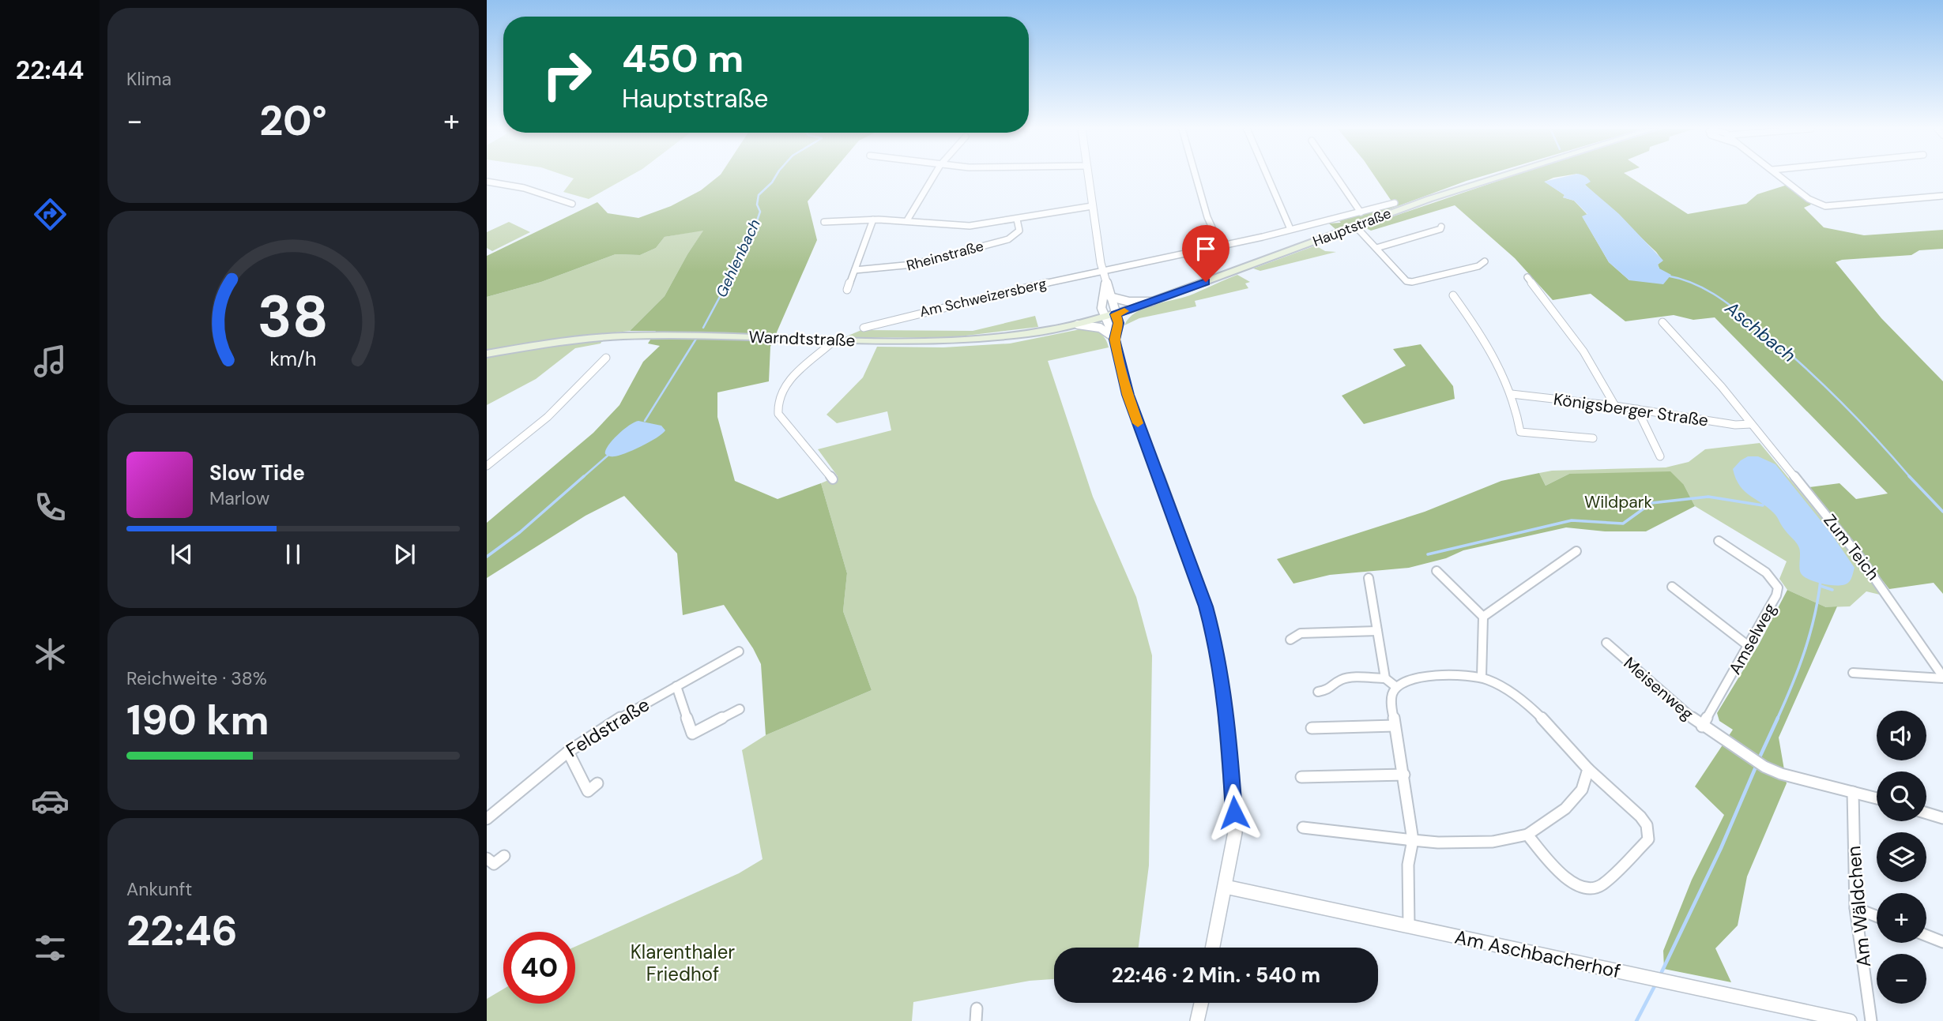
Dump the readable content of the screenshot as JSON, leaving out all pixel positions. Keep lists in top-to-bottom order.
{
  "streets": {
    "main road": ["Hauptstraße", "Warndtstraße"],
    "street": [
      "Rheinstraße",
      "Am Schweizersberg",
      "Königsberger Straße",
      "Zum Teich",
      "Amselweg",
      "Meisenweg",
      "Feldstraße",
      "Am Wäldchen",
      "Am Aschbacherhof"
    ]
  },
  "crossings": [
    ["Hauptstraße", "Warndtstraße"],
    ["Königsberger Straße", "Zum Teich"],
    ["Amselweg", "Meisenweg"],
    ["Meisenweg", "Am Wäldchen"]
  ],
  "water": ["Gehlenbach", "Aschbach"],
  "parks": ["Wildpark", "Klarenthaler Friedhof"],
  "page": {
    "tabs": "22:44",
    "tile": [
      "Klima",
      ["Reichweite · 38%", "190 km"],
      ["Ankunft", "22:46"]
    ],
    "turn": ["450 m", "Hauptstraße"],
    "heat": ["−", "20°", "+"],
    "song": ["Slow Tide", "Marlow"],
    "map_buttons": ["+", "−"],
    "limit": "40",
    "trip": "22:46 · 2 Min. · 540 m",
    "gauge": ["38", "km/h"]
  }
}
